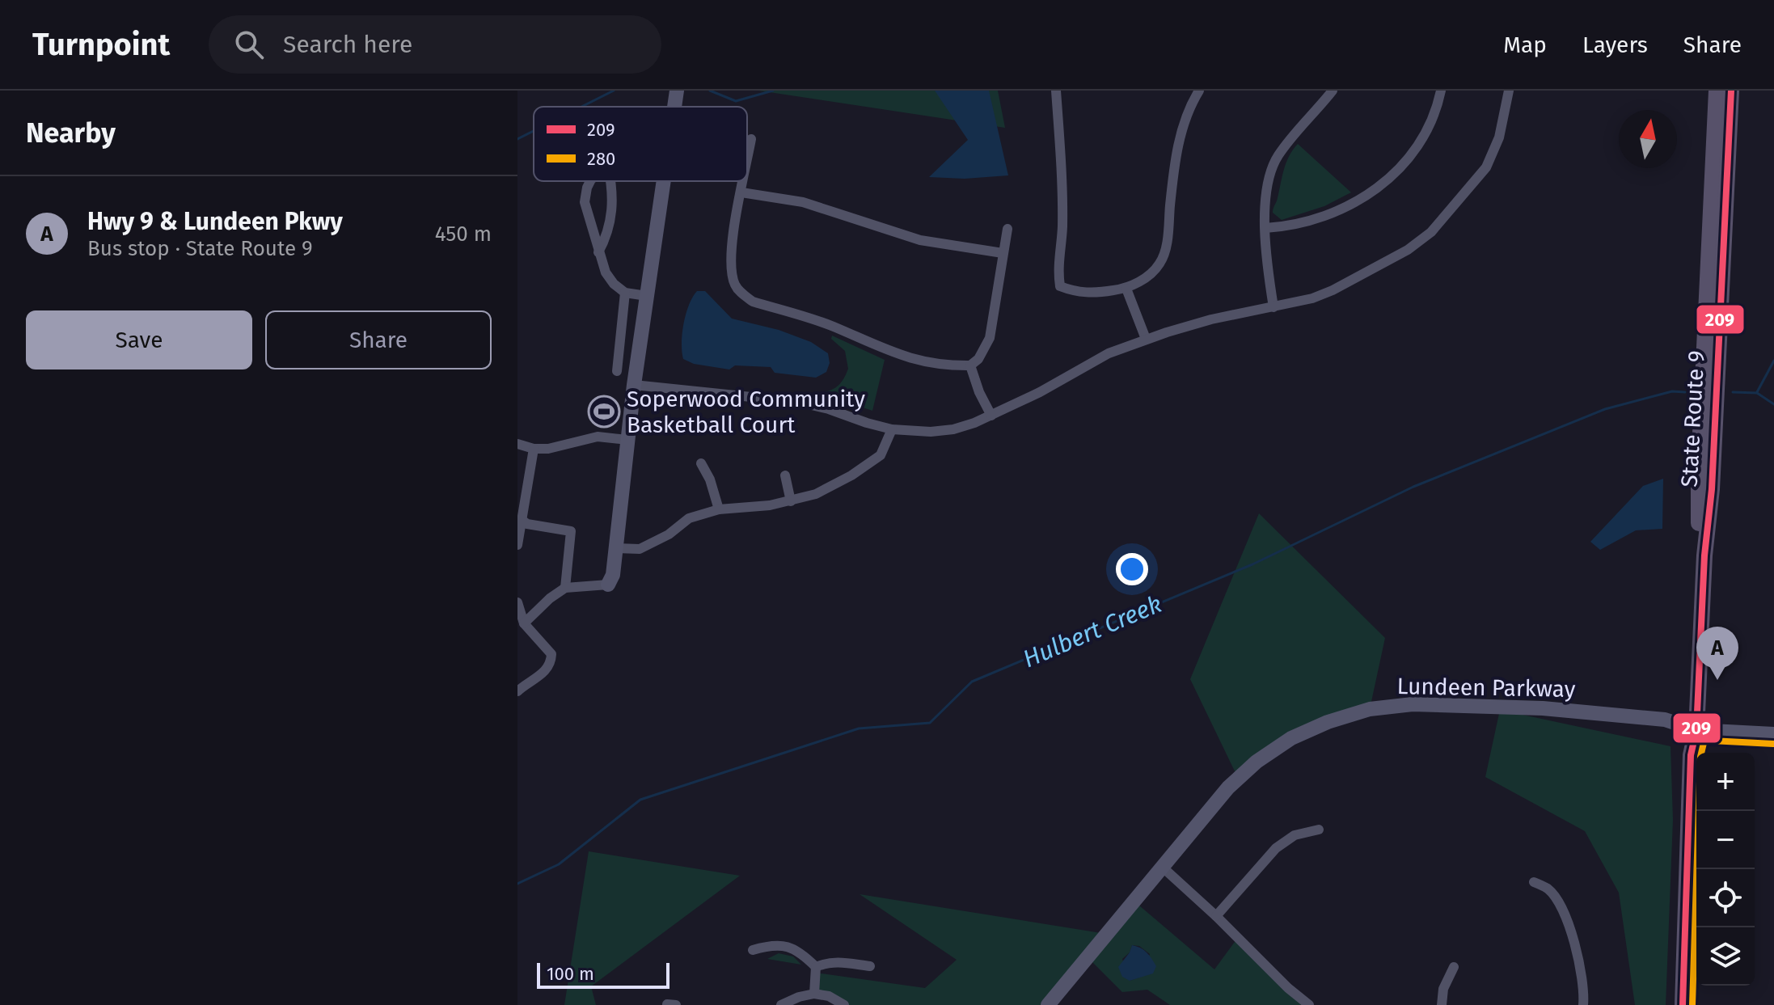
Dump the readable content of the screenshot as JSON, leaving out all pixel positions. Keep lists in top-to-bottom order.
{
  "streets": {
    "main road": ["State Route 9", "Lundeen Parkway"]
  },
  "crossings": [
    ["State Route 9", "Lundeen Parkway"]
  ],
  "water": ["Hulbert Creek"],
  "places": {
    "sports": ["Soperwood Community Basketball Court"]
  },
  "lines": ["transit line 209", "transit line 280"],
  "legend": ["209", "280"],
  "scale_bar": "100 m",
  "north": "top",
  "page": {
    "header": "Turnpoint",
    "search": "Search here",
    "nav": ["Map", "Layers", "Share"],
    "heading": "Nearby",
    "list": [
      {
        "mark": "A",
        "name": "Hwy 9 & Lundeen Pkwy",
        "note": "Bus stop · State Route 9",
        "value": "450 m"
      }
    ],
    "buttons": ["Save", "Share"],
    "pins": "A",
    "map_buttons": ["+", "−"],
    "scale": "100 m"
  }
}
